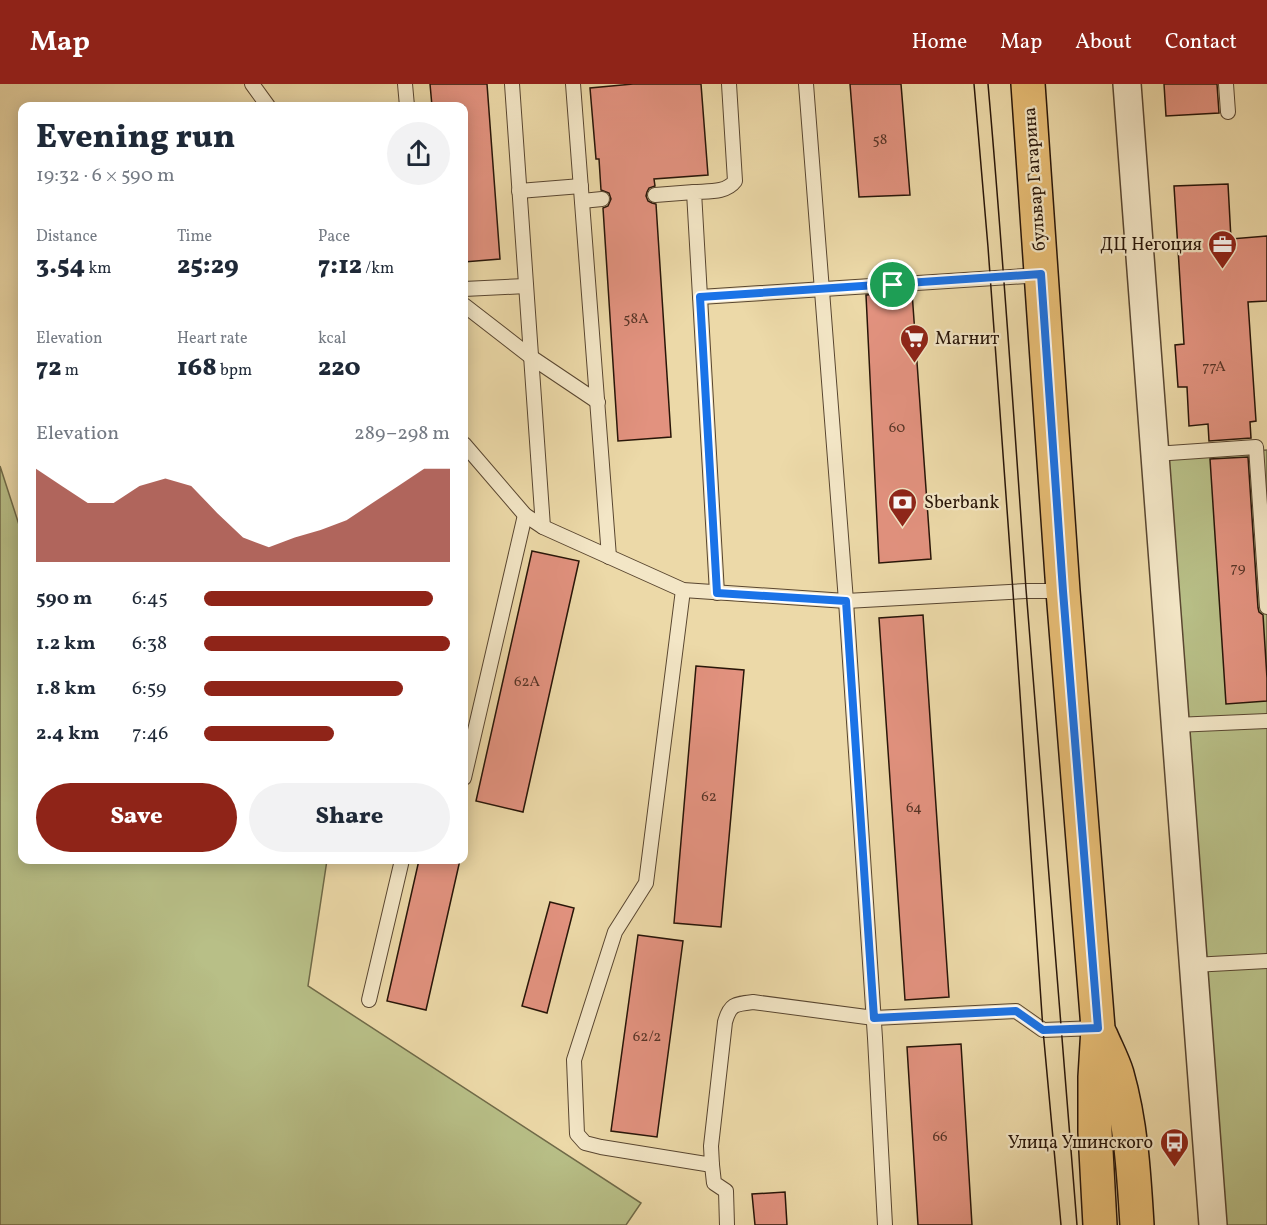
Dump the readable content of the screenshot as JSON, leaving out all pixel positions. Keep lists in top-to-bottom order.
{
  "streets": {
    "main road": ["бульвар Гагарина"]
  },
  "places": {
    "office": ["ДЦ Негоция"],
    "supermarket": ["Магнит"],
    "bank": ["Sberbank"],
    "bus stop": ["Улица Ушинского"]
  },
  "house_numbers": [
    "58",
    "58А",
    "77А",
    "60",
    "79",
    "62А",
    "62",
    "64",
    "62/2",
    "66"
  ],
  "page": {
    "header": "Map",
    "nav": [
      "Home",
      "Map",
      "About",
      "Contact"
    ],
    "heading": ["Evening run", "19:32 · 6 × 590 m"],
    "stats": [
      ["Distance", "3.54 km"],
      ["Time", "25:29"],
      ["Pace", "7:12 /km"],
      ["Elevation", "72 m"],
      ["Heart rate", "168 bpm"],
      ["kcal", "220"]
    ],
    "chart": ["Elevation", "289–298 m"],
    "list": [
      {
        "name": "590 m",
        "note": "6:45"
      },
      {
        "name": "1.2 km",
        "note": "6:38"
      },
      {
        "name": "1.8 km",
        "note": "6:59"
      },
      {
        "name": "2.4 km",
        "note": "7:46"
      }
    ],
    "buttons": ["Save", "Share"]
  }
}
